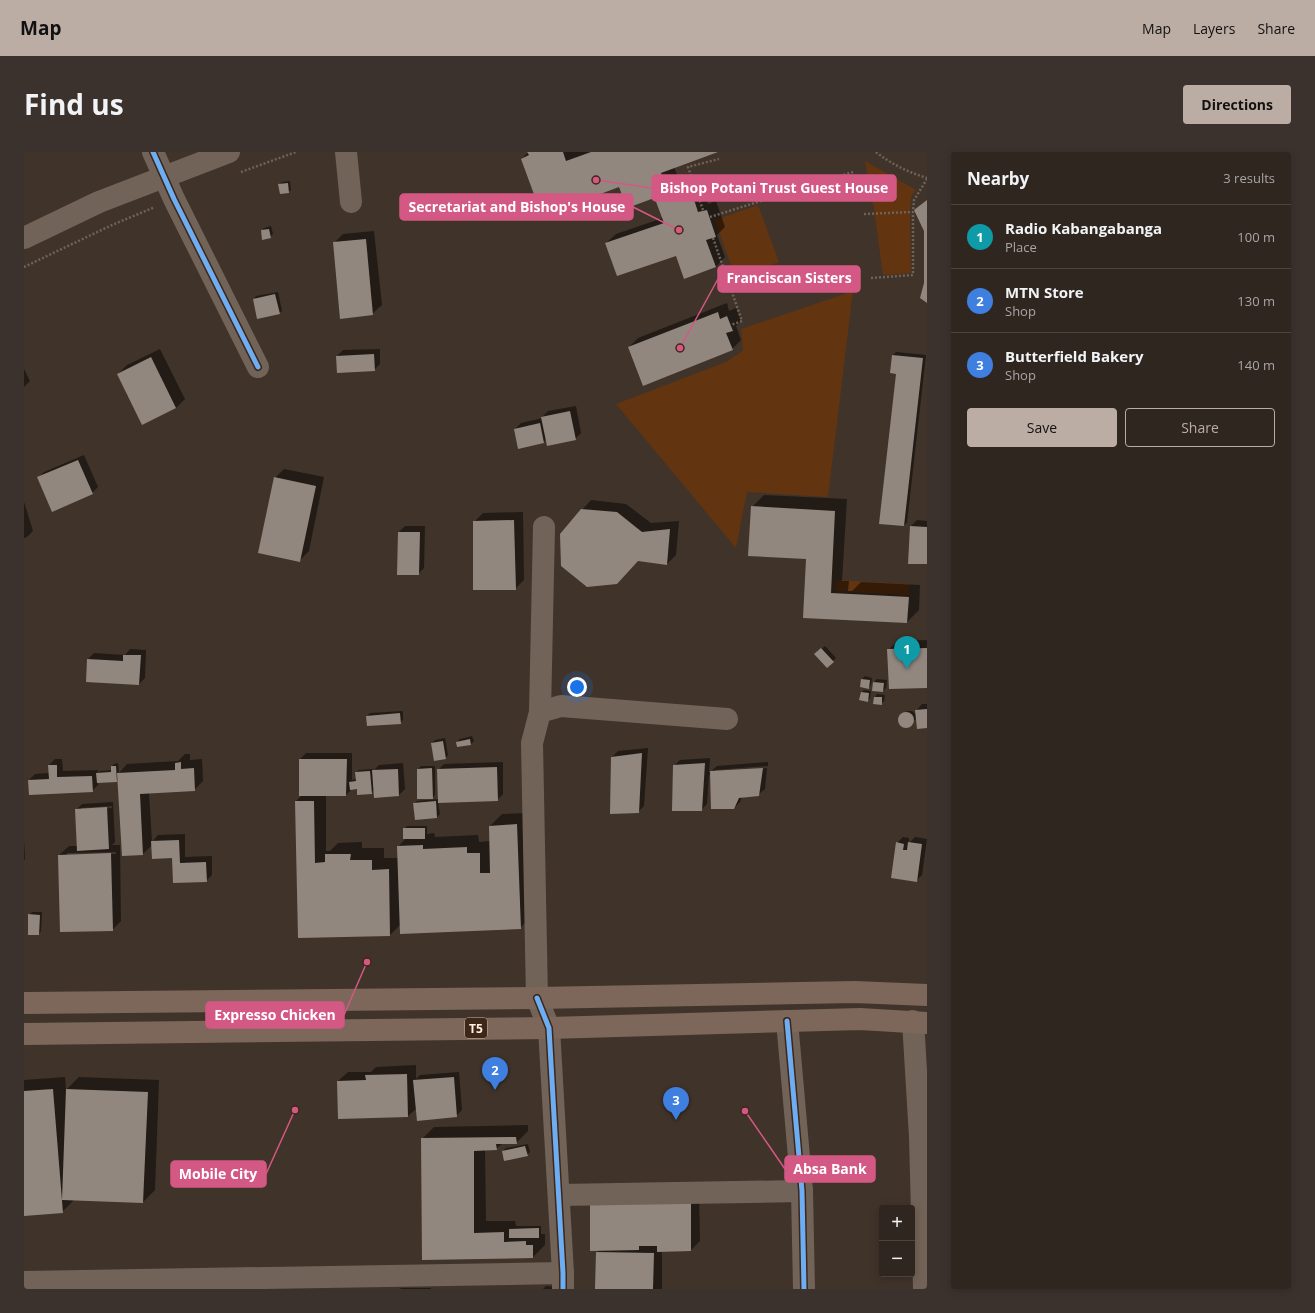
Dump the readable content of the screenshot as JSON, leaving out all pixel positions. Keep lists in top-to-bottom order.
{
  "streets": {
    "highway": ["T5"]
  },
  "places": [
    "Bishop Potani Trust Guest House",
    "Secretariat and Bishop's House",
    "Franciscan Sisters",
    "Expresso Chicken",
    "Mobile City",
    "Absa Bank"
  ],
  "page": {
    "header": "Map",
    "nav": ["Map", "Layers", "Share"],
    "title": "Find us",
    "buttons": [
      "Directions",
      ["Save", "Share"]
    ],
    "heading": ["Nearby", "3 results"],
    "list": [
      {
        "mark": "1",
        "name": "Radio Kabangabanga",
        "note": "Place",
        "value": "100 m"
      },
      {
        "mark": "2",
        "name": "MTN Store",
        "note": "Shop",
        "value": "130 m"
      },
      {
        "mark": "3",
        "name": "Butterfield Bakery",
        "note": "Shop",
        "value": "140 m"
      }
    ],
    "pins": ["1", "2", "3"],
    "map_buttons": ["+", "−"]
  }
}
